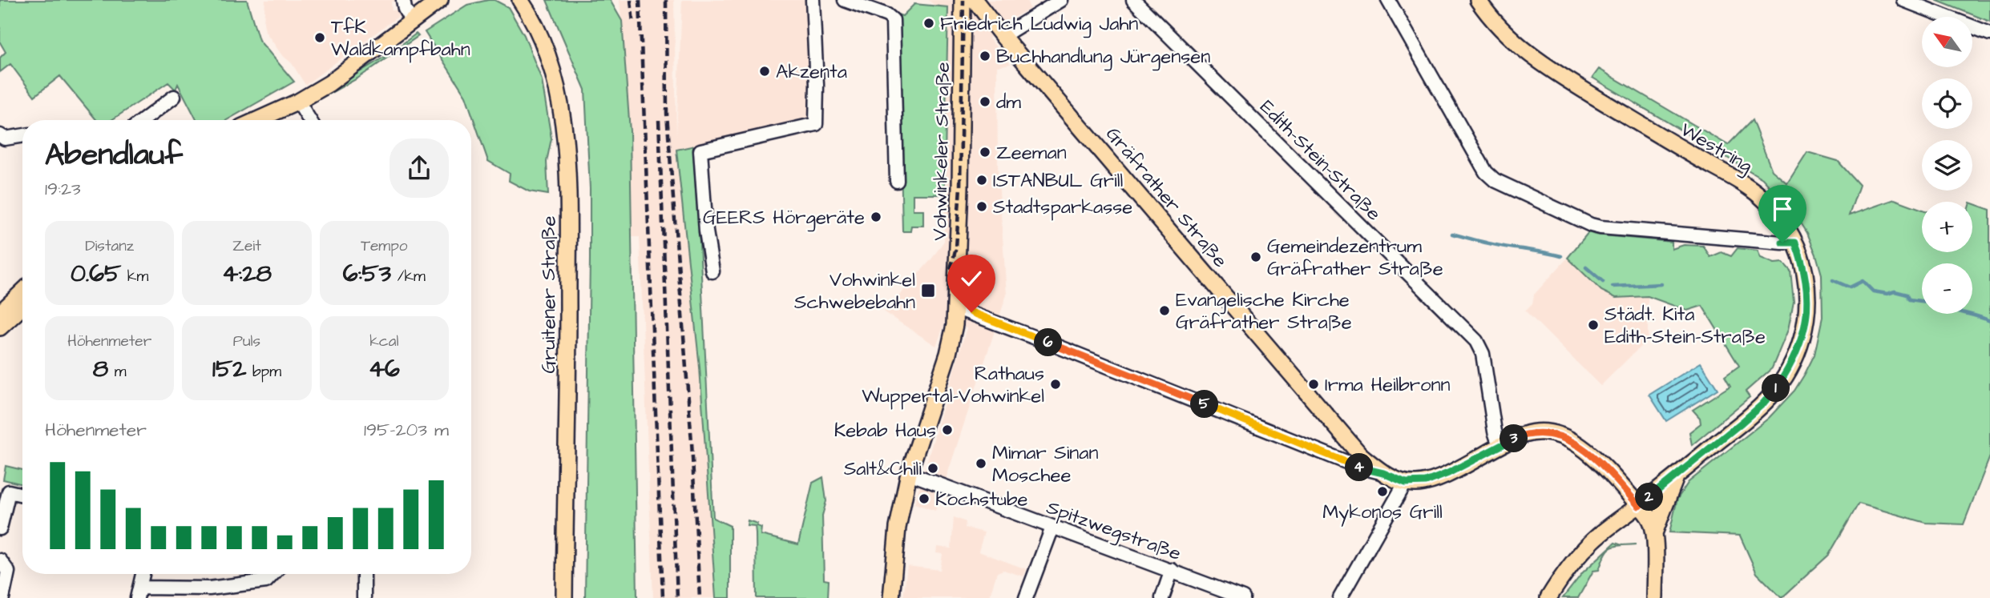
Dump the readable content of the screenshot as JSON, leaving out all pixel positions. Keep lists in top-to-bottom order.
{
  "streets": {
    "main road": [
      "Westring",
      "Vohwinkeler Straße",
      "Gräfrather Straße",
      "Gruitener Straße"
    ],
    "street": ["Edith-Stein-Straße", "Spitzwegstraße"]
  },
  "crossings": [
    ["Vohwinkeler Straße", "Spitzwegstraße"]
  ],
  "places": {
    "other": [
      "Friedrich Ludwig Jahn",
      "TfK Waldkampfbahn",
      "Buchhandlung Jürgensen",
      "Akzenta",
      "dm",
      "Zeeman",
      "ISTANBUL Grill",
      "Stadtsparkasse",
      "GEERS Hörgeräte",
      "Gemeindezentrum Gräfrather Straße",
      "Evangelische Kirche Gräfrather Straße",
      "Städt. Kita Edith-Stein-Straße",
      "Rathaus Wuppertal-Vohwinkel",
      "Irma Heilbronn",
      "Kebab Haus",
      "Mimar Sinan Moschee",
      "Salt&Chili",
      "Mykonos Grill",
      "Kochstube"
    ],
    "transit": ["Vohwinkel Schwebebahn"]
  },
  "north": "top left",
  "page": {
    "map_buttons": ["+", "−"],
    "heading": ["Abendlauf", "19:23"],
    "stats": [
      ["Distanz", "0.65 km"],
      ["Zeit", "4:28"],
      ["Tempo", "6:53 /km"],
      ["Höhenmeter", "8 m"],
      ["Puls", "152 bpm"],
      ["kcal", "46"]
    ],
    "pins": [
      "6",
      "1",
      "5",
      "3",
      "4",
      "2"
    ],
    "chart": ["Höhenmeter", "195–203 m"]
  }
}
